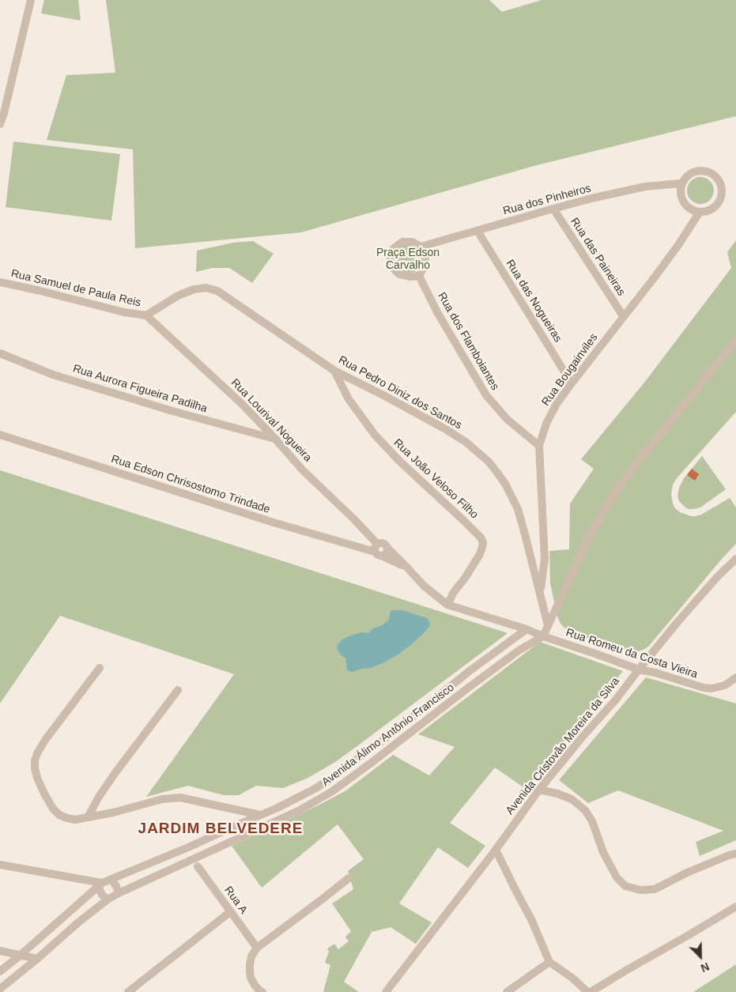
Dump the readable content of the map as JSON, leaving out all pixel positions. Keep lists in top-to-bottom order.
{
  "streets": {
    "street": [
      "Rua dos Pinheiros",
      "Rua das Paineiras",
      "Rua Samuel de Paula Reis",
      "Rua das Nogueiras",
      "Rua dos Flamboiantes",
      "Rua Bougainviles",
      "Rua Aurora Figueira Padilha",
      "Rua Pedro Diniz dos Santos",
      "Rua Lourival Nogueira",
      "Rua João Veloso Filho",
      "Rua Edson Chrisostomo Trindade",
      "Rua Romeu da Costa Vieira",
      "Avenida Álimo Antônio Francisco",
      "Avenida Cristovão Moreira da Silva",
      "Rua A"
    ]
  },
  "crossings": [
    ["Rua dos Pinheiros", "Rua das Paineiras"],
    ["Rua dos Pinheiros", "Rua das Nogueiras"],
    ["Rua dos Pinheiros", "Rua dos Flamboiantes"],
    ["Rua dos Pinheiros", "Rua Bougainviles"],
    ["Rua das Paineiras", "Rua Bougainviles"],
    ["Rua Samuel de Paula Reis", "Rua Pedro Diniz dos Santos"],
    ["Rua Samuel de Paula Reis", "Rua Lourival Nogueira"],
    ["Rua das Nogueiras", "Rua Bougainviles"],
    ["Rua dos Flamboiantes", "Rua Bougainviles"],
    ["Rua Bougainviles", "Rua Pedro Diniz dos Santos"],
    ["Rua Aurora Figueira Padilha", "Rua Lourival Nogueira"],
    ["Rua Pedro Diniz dos Santos", "Rua Lourival Nogueira"],
    ["Rua Pedro Diniz dos Santos", "Rua João Veloso Filho"],
    ["Rua Lourival Nogueira", "Rua Edson Chrisostomo Trindade"],
    ["Rua João Veloso Filho", "Rua Romeu da Costa Vieira"],
    ["Rua Romeu da Costa Vieira", "Avenida Álimo Antônio Francisco"],
    ["Rua Romeu da Costa Vieira", "Avenida Cristovão Moreira da Silva"]
  ],
  "districts": ["JARDIM BELVEDERE"],
  "parks": ["Praça Edson Carvalho"],
  "north": "bottom right"
}
